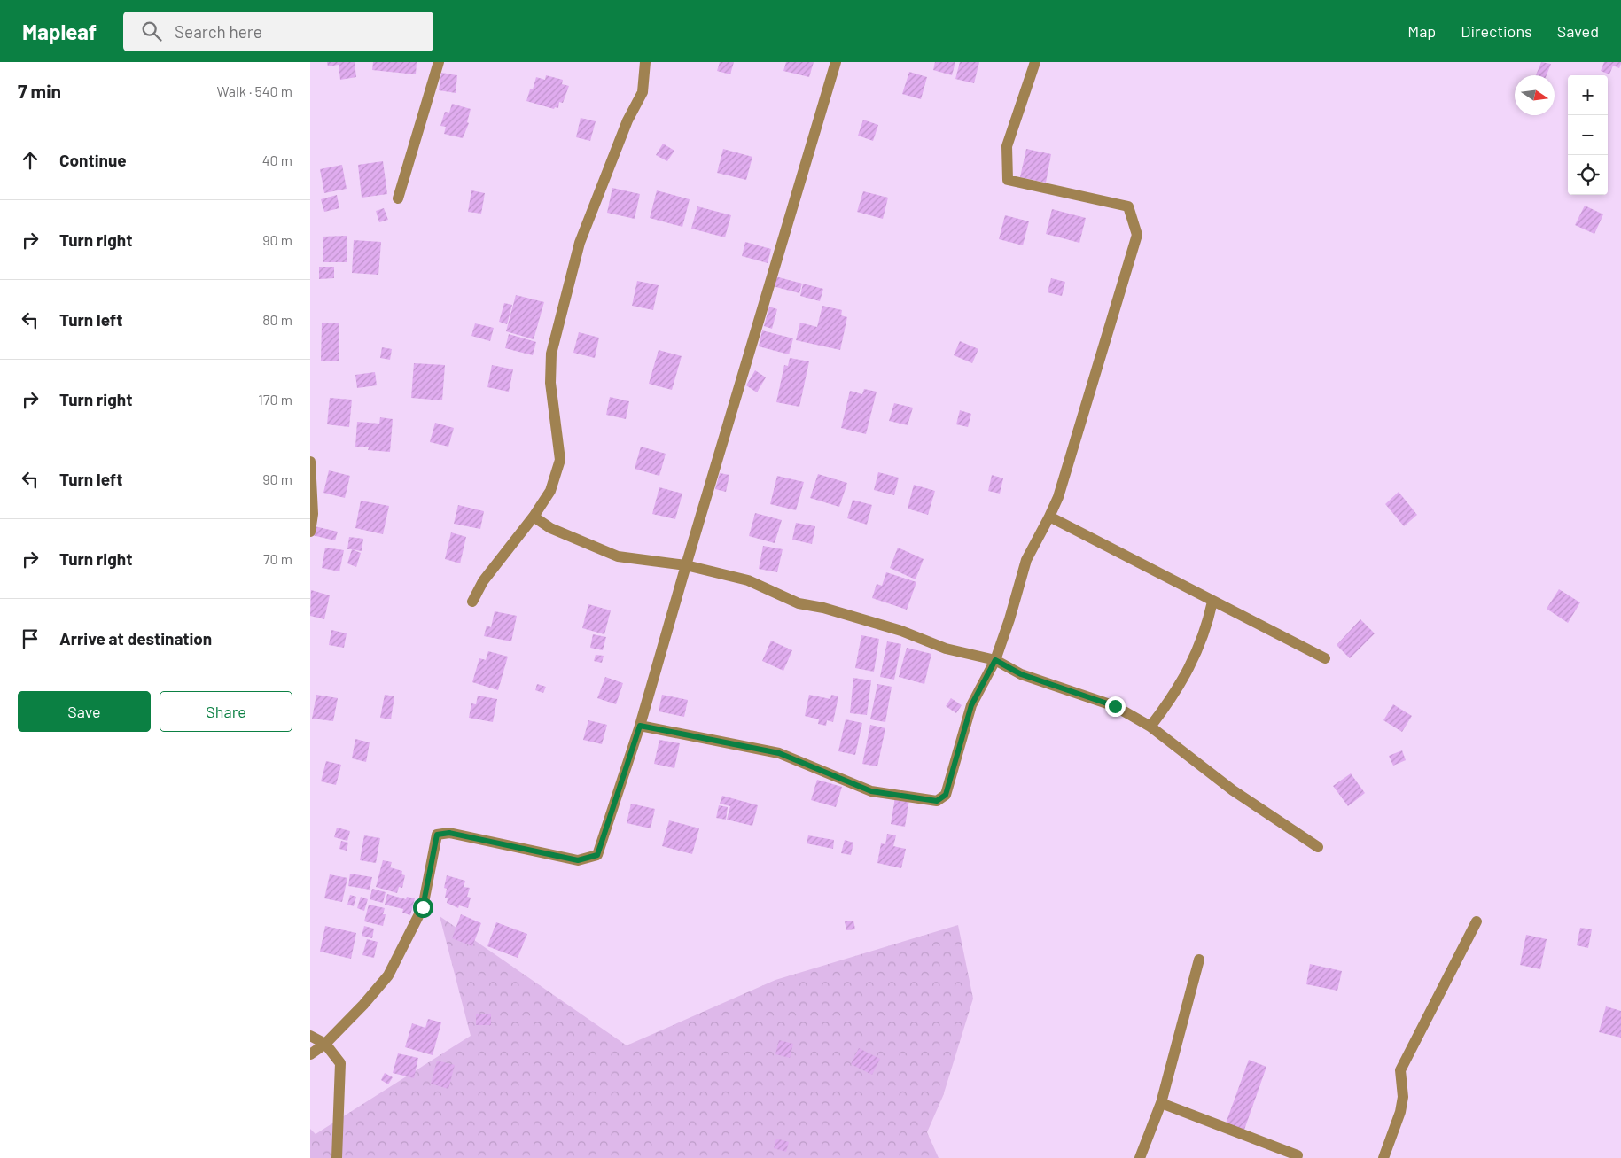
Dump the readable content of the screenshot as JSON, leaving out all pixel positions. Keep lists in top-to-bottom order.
{
  "north": "right",
  "page": {
    "header": "Mapleaf",
    "search": "Search here",
    "nav": ["Map", "Directions", "Saved"],
    "heading": ["7 min", "Walk · 540 m"],
    "map_buttons": ["+", "−"],
    "list": [
      ["Continue", "40 m"],
      ["Turn right", "90 m"],
      ["Turn left", "80 m"],
      ["Turn right", "170 m"],
      ["Turn left", "90 m"],
      ["Turn right", "70 m"],
      "Arrive at destination"
    ],
    "buttons": ["Save", "Share"]
  }
}
